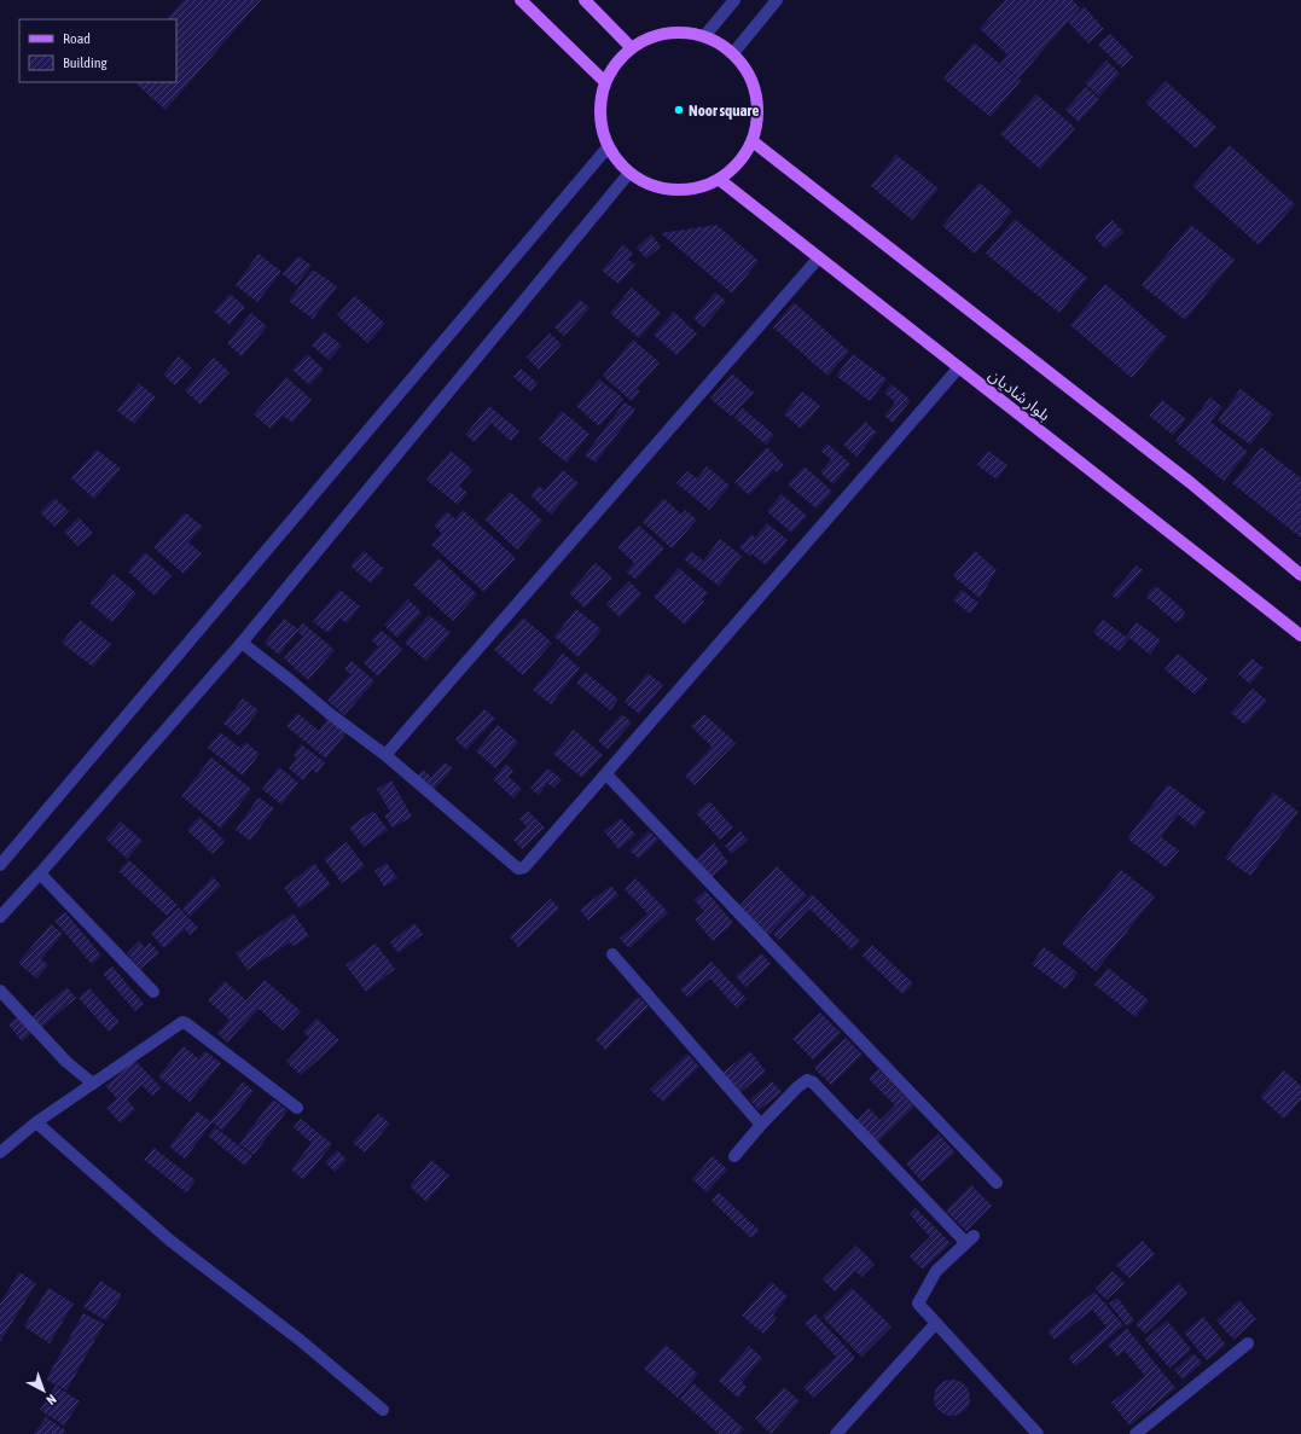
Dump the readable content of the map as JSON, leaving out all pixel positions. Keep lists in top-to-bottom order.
{
  "streets": {
    "main road": ["بلوار شادیان"]
  },
  "places": ["Noor square"],
  "legend": ["Road", "Building"],
  "north": "bottom right"
}
